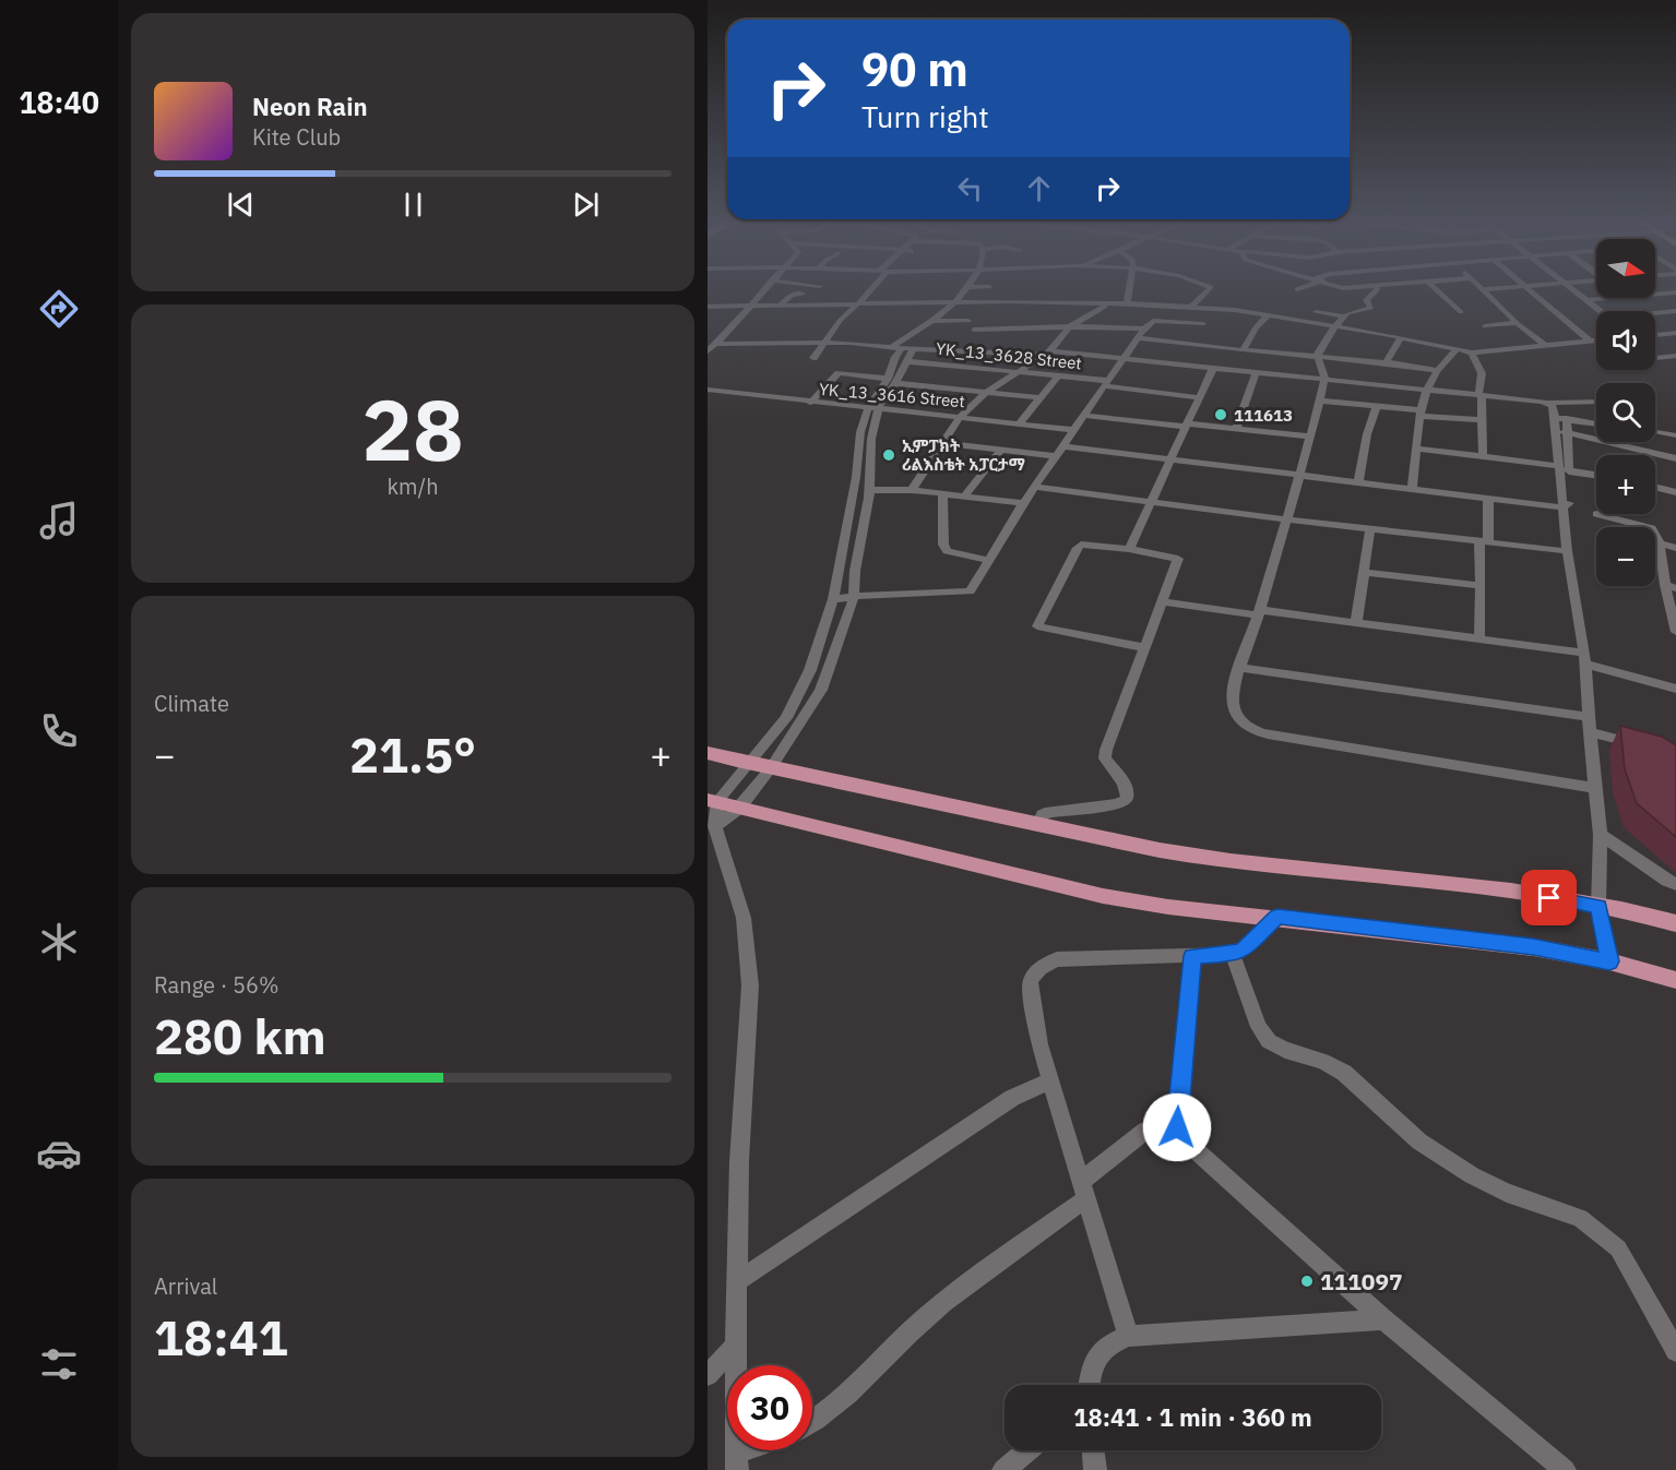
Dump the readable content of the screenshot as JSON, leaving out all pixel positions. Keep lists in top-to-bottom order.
{
  "streets": {
    "street": ["YK_13_3628 Street", "YK_13_3616 Street"]
  },
  "places": ["111613", "ኢምፓክት ሪልእስቴት አፓርታማ", "111097"],
  "north": "right",
  "page": {
    "tabs": "18:40",
    "turn": ["90 m", "Turn right"],
    "song": ["Neon Rain", "Kite Club"],
    "map_buttons": ["+", "−"],
    "tile": [
      ["28", "km/h"],
      "Climate",
      ["Range · 56%", "280 km"],
      ["Arrival", "18:41"]
    ],
    "heat": ["−", "21.5°", "+"],
    "limit": "30",
    "trip": "18:41 · 1 min · 360 m"
  }
}
